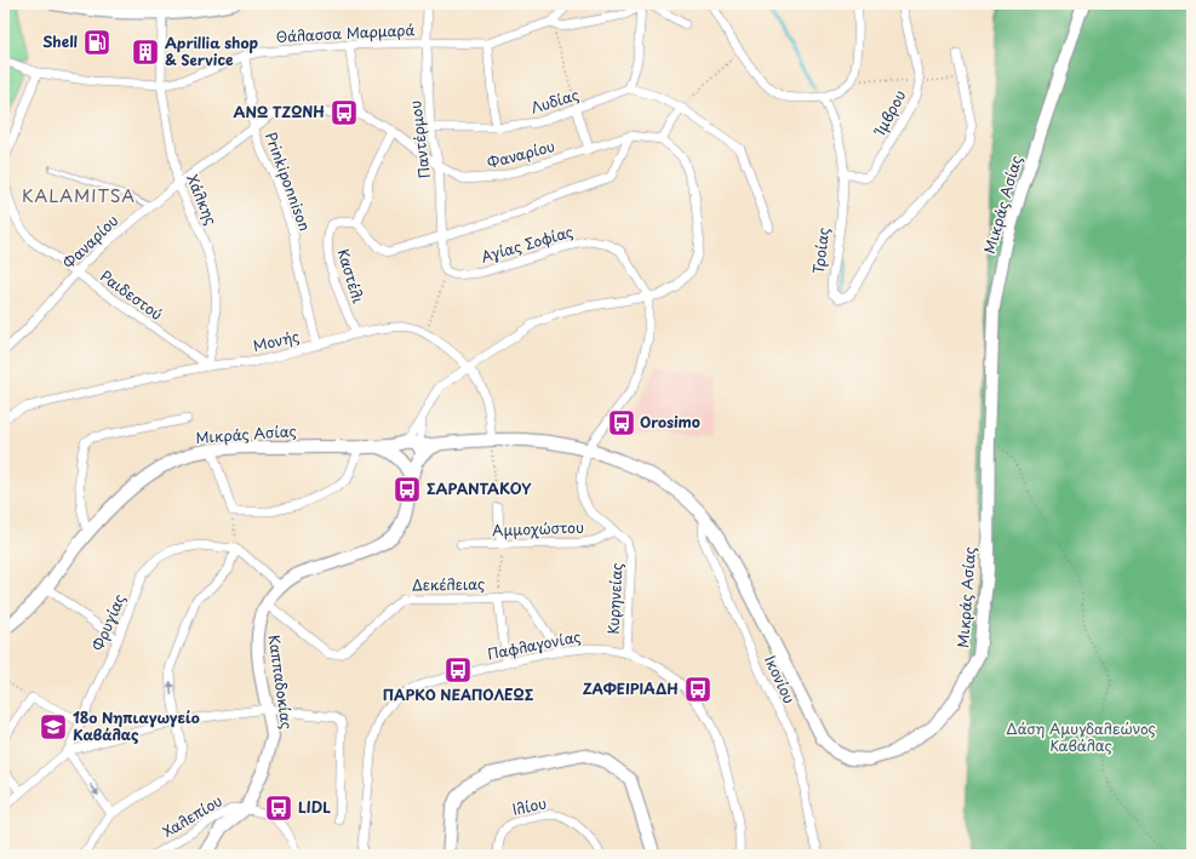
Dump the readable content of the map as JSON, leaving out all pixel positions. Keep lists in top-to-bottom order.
{
  "streets": {
    "street": [
      "Θάλασσα Μαρμαρά",
      "Λυδίας",
      "Ίμβρου",
      "Παντέρμου",
      "Φαναρίου",
      "Prinkiponnison",
      "Χάλκης",
      "Μικράς Ασίας",
      "Αγίας Σοφίας",
      "Τροίας",
      "Καστέλι",
      "Ραιδεστού",
      "Μονής",
      "Αμμοχώστου",
      "Δεκέλειας",
      "Κυρηνείας",
      "Φρυγίας",
      "Παφλαγονίας",
      "Ικονίου",
      "Καππαδοκίας",
      "Ιλίου",
      "Χαλεπίου"
    ]
  },
  "crossings": [
    ["Θάλασσα Μαρμαρά", "Παντέρμου"],
    ["Θάλασσα Μαρμαρά", "Prinkiponnison"],
    ["Θάλασσα Μαρμαρά", "Χάλκης"],
    ["Λυδίας", "Παντέρμου"],
    ["Ίμβρου", "Τροίας"],
    ["Παντέρμου", "Φαναρίου"],
    ["Παντέρμου", "Αγίας Σοφίας"],
    ["Παντέρμου", "Καστέλι"],
    ["Φαναρίου", "Prinkiponnison"],
    ["Φαναρίου", "Χάλκης"],
    ["Φαναρίου", "Ραιδεστού"],
    ["Prinkiponnison", "Μονής"],
    ["Χάλκης", "Ραιδεστού"],
    ["Χάλκης", "Μονής"],
    ["Μικράς Ασίας", "Μονής"],
    ["Μικράς Ασίας", "Κυρηνείας"],
    ["Μικράς Ασίας", "Ικονίου"],
    ["Μικράς Ασίας", "Καππαδοκίας"],
    ["Καστέλι", "Μονής"],
    ["Ραιδεστού", "Μονής"],
    ["Αμμοχώστου", "Κυρηνείας"],
    ["Δεκέλειας", "Παφλαγονίας"],
    ["Δεκέλειας", "Καππαδοκίας"],
    ["Κυρηνείας", "Παφλαγονίας"],
    ["Καππαδοκίας", "Χαλεπίου"]
  ],
  "districts": ["KALAMITSA"],
  "parks": ["Δάση Αμυγδαλεώνος Καβάλας"],
  "places": {
    "fuel station": ["Shell"],
    "building": ["Aprillia shop & Service"],
    "bus stop": [
      "ΑΝΩ ΤΖΩΝΗ",
      "Orosimo",
      "ΣΑΡΑΝΤΑΚΟΥ",
      "ΠΑΡΚΟ ΝΕΑΠΟΛΕΩΣ",
      "ΖΑΦΕΙΡΙΑΔΗ",
      "LIDL"
    ],
    "school or university": ["18ο Νηπιαγωγείο Καβάλας"]
  }
}
